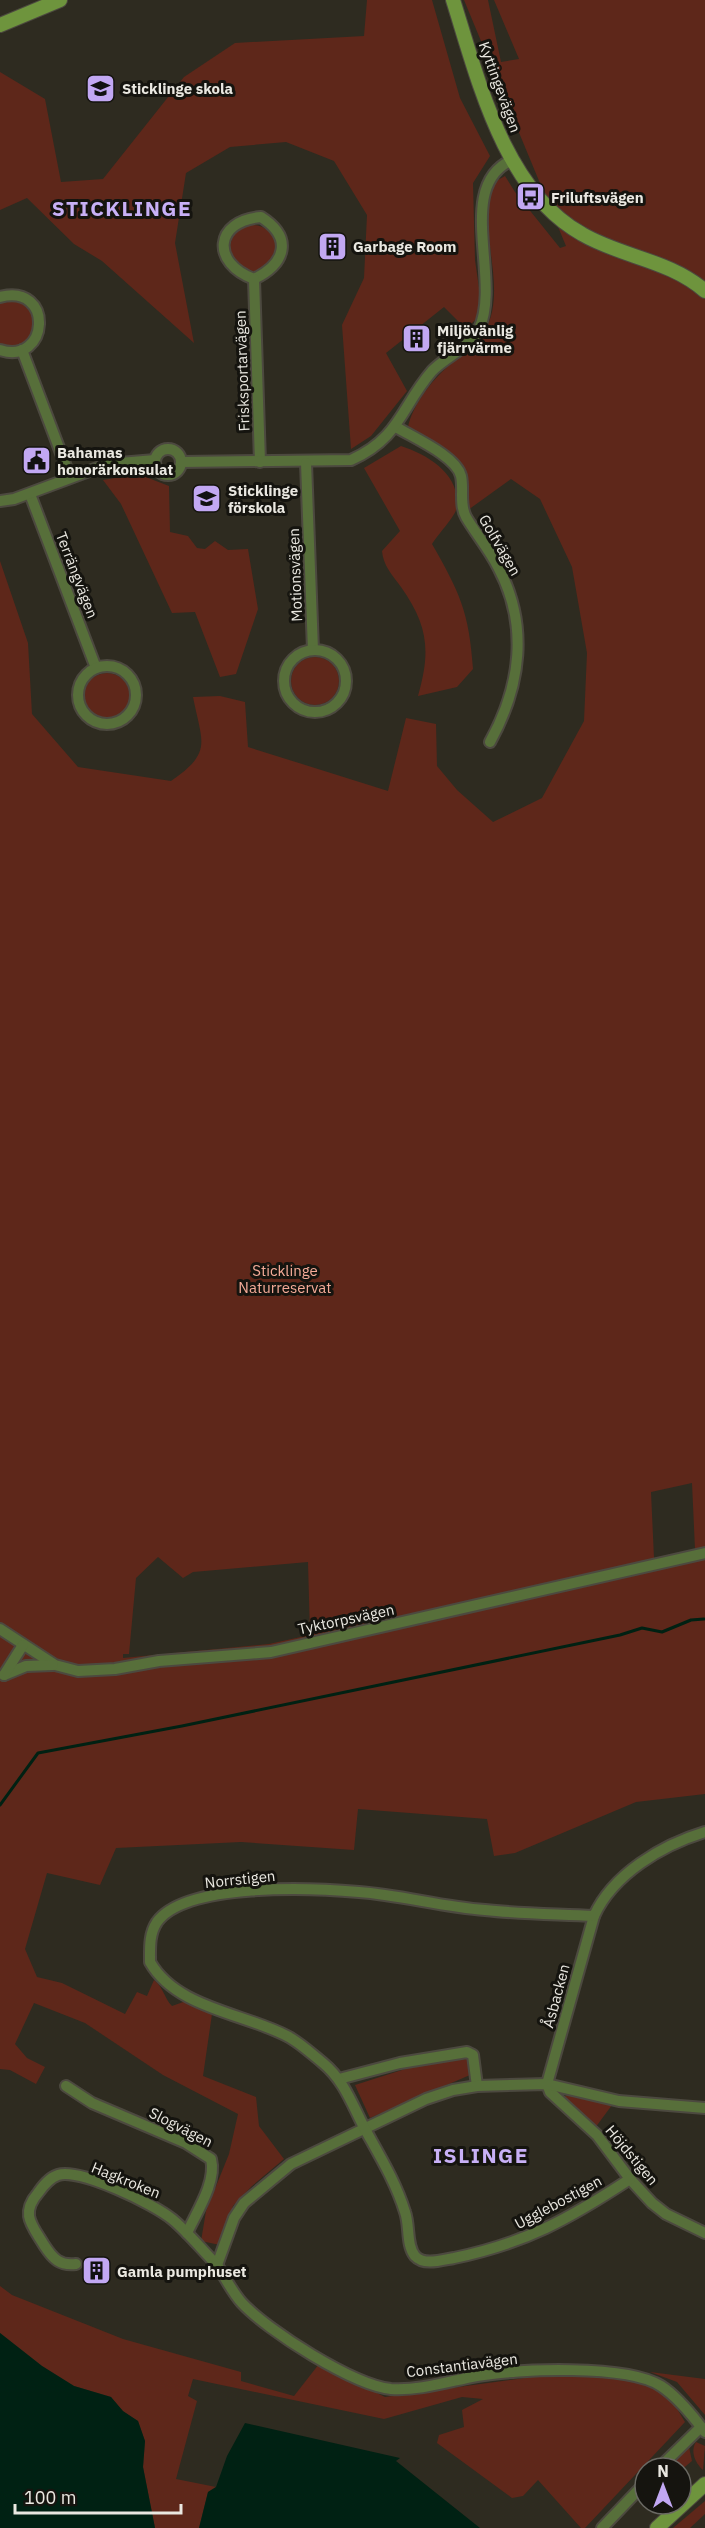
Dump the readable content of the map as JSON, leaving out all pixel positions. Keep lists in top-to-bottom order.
{
  "streets": {
    "street": [
      "Kyttingevägen",
      "Frisksportarvägen",
      "Golfvägen",
      "Terrängvägen",
      "Motionsvägen",
      "Tyktorpsvägen",
      "Norrstigen",
      "Åsbacken",
      "Slogvägen",
      "Höjdstigen",
      "Hagkroken",
      "Ugglebostigen",
      "Constantiavägen"
    ]
  },
  "crossings": [
    ["Norrstigen", "Åsbacken"],
    ["Norrstigen", "Ugglebostigen"],
    ["Åsbacken", "Höjdstigen"],
    ["Slogvägen", "Hagkroken"],
    ["Höjdstigen", "Ugglebostigen"],
    ["Hagkroken", "Constantiavägen"]
  ],
  "districts": ["STICKLINGE", "ISLINGE"],
  "parks": ["Sticklinge Naturreservat"],
  "places": {
    "school or university": ["Sticklinge skola", "Sticklinge förskola"],
    "bus stop": ["Friluftsvägen"],
    "building": ["Garbage Room", "Miljövänlig fjärrvärme", "Gamla pumphuset"],
    "public building": ["Bahamas honorärkonsulat"]
  },
  "scale_bar": "100 m",
  "north": "top"
}
